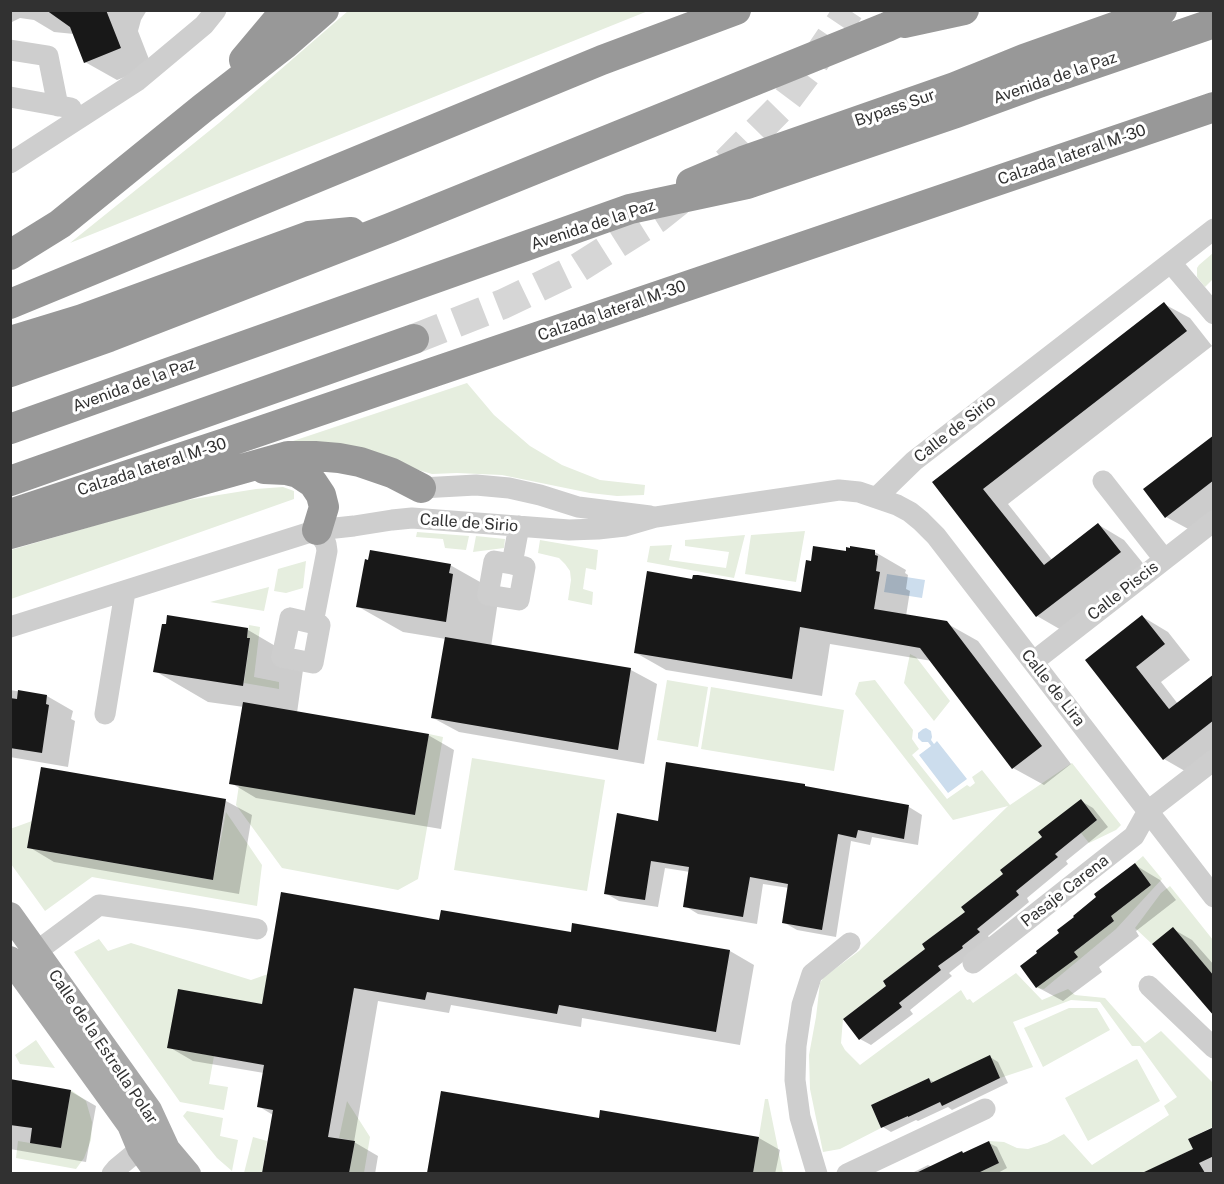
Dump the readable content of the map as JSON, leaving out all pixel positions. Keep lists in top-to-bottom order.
{
  "streets": {
    "highway": ["Avenida de la Paz", "Bypass Sur", "Calzada lateral M-30"],
    "main road": ["Calle de la Estrella Polar"],
    "street": [
      "Calle de Sirio",
      "Calle Piscis",
      "Calle de Lira",
      "Pasaje Carena"
    ]
  },
  "crossings": [
    ["Avenida de la Paz", "Bypass Sur"],
    ["Calle de Sirio", "Calle de Lira"],
    ["Calle Piscis", "Calle de Lira"],
    ["Calle de Lira", "Pasaje Carena"]
  ]
}
